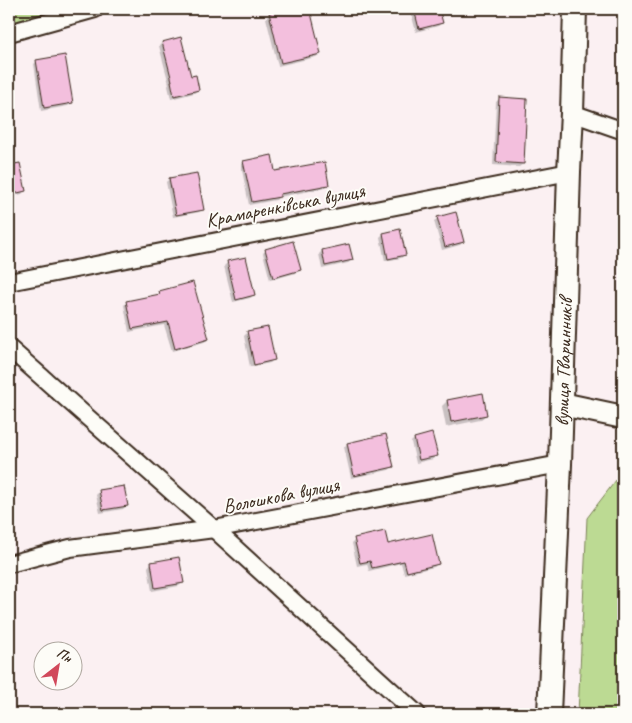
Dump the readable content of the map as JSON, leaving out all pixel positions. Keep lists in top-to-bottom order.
{
  "streets": {
    "main road": ["вулиця Тваринників"],
    "street": ["Крамаренківська вулиця", "Волошкова вулиця"]
  },
  "crossings": [
    ["Крамаренківська вулиця", "вулиця Тваринників"],
    ["вулиця Тваринників", "Волошкова вулиця"]
  ],
  "north": "top right"
}
